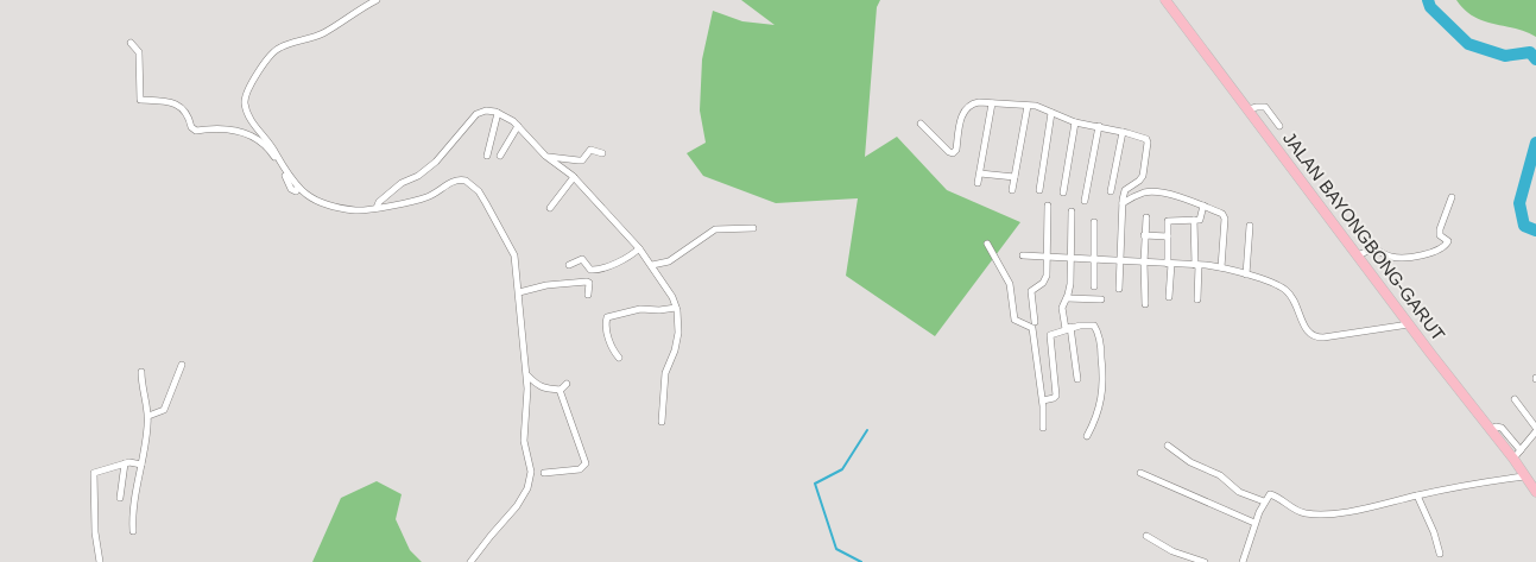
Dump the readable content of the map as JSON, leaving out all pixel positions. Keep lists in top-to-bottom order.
{
  "streets": {
    "main road": ["JALAN BAYONGBONG-GARUT"]
  }
}
